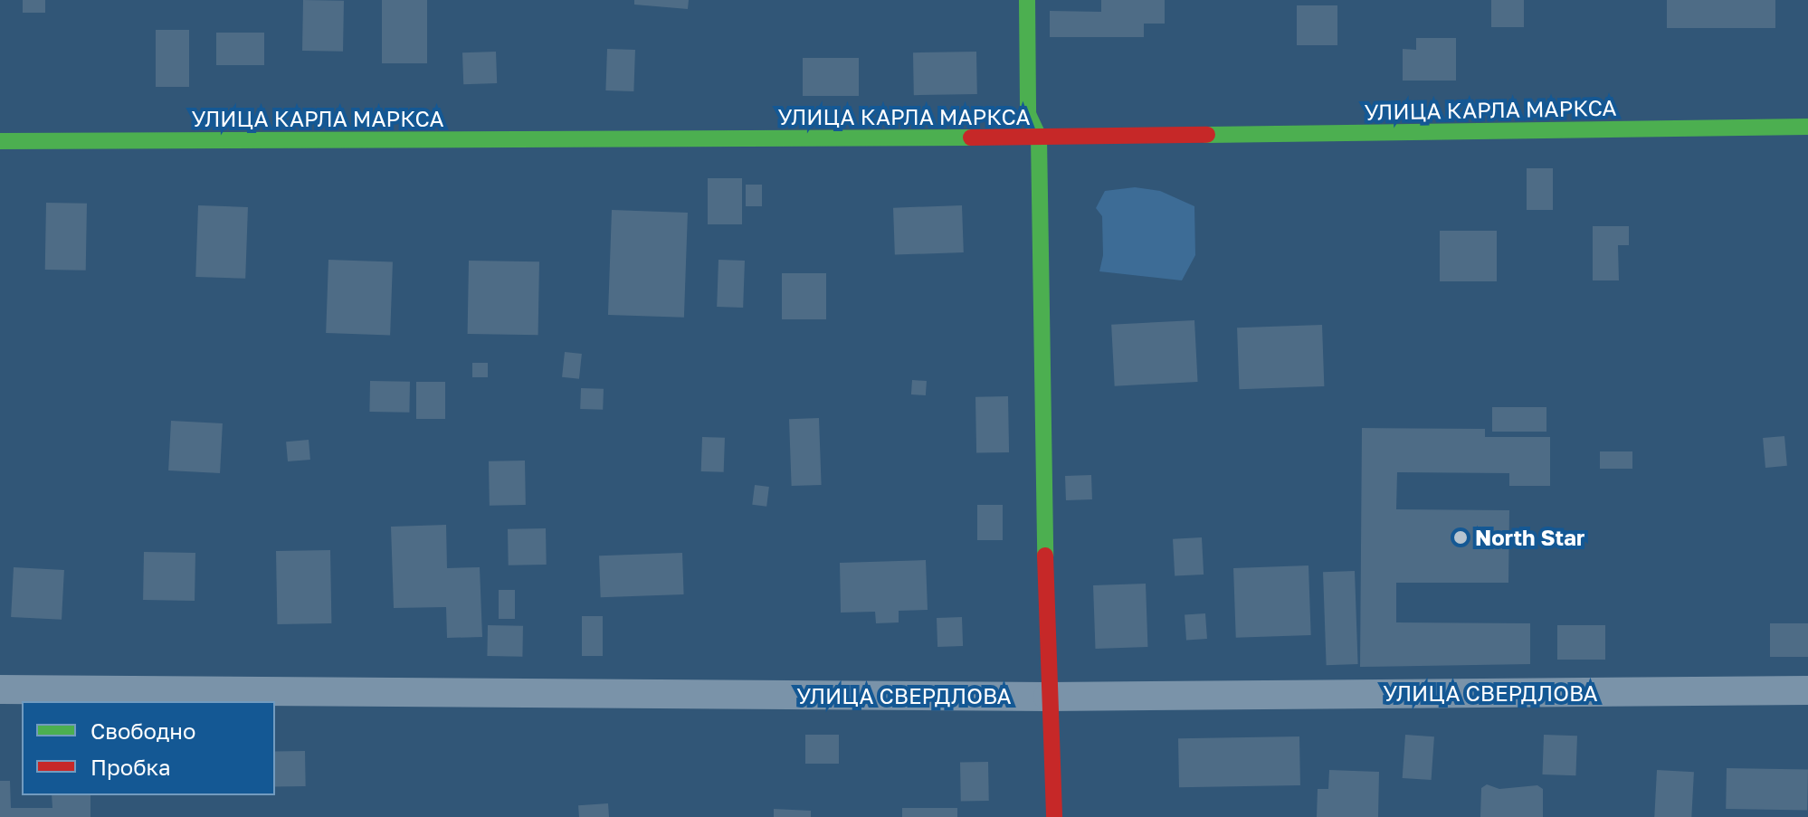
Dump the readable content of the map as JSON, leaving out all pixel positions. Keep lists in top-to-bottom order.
{
  "streets": {
    "street": ["УЛИЦА КАРЛА МАРКСА", "УЛИЦА СВЕРДЛОВА"]
  },
  "places": ["North Star"],
  "legend": ["Свободно", "Пробка"]
}
